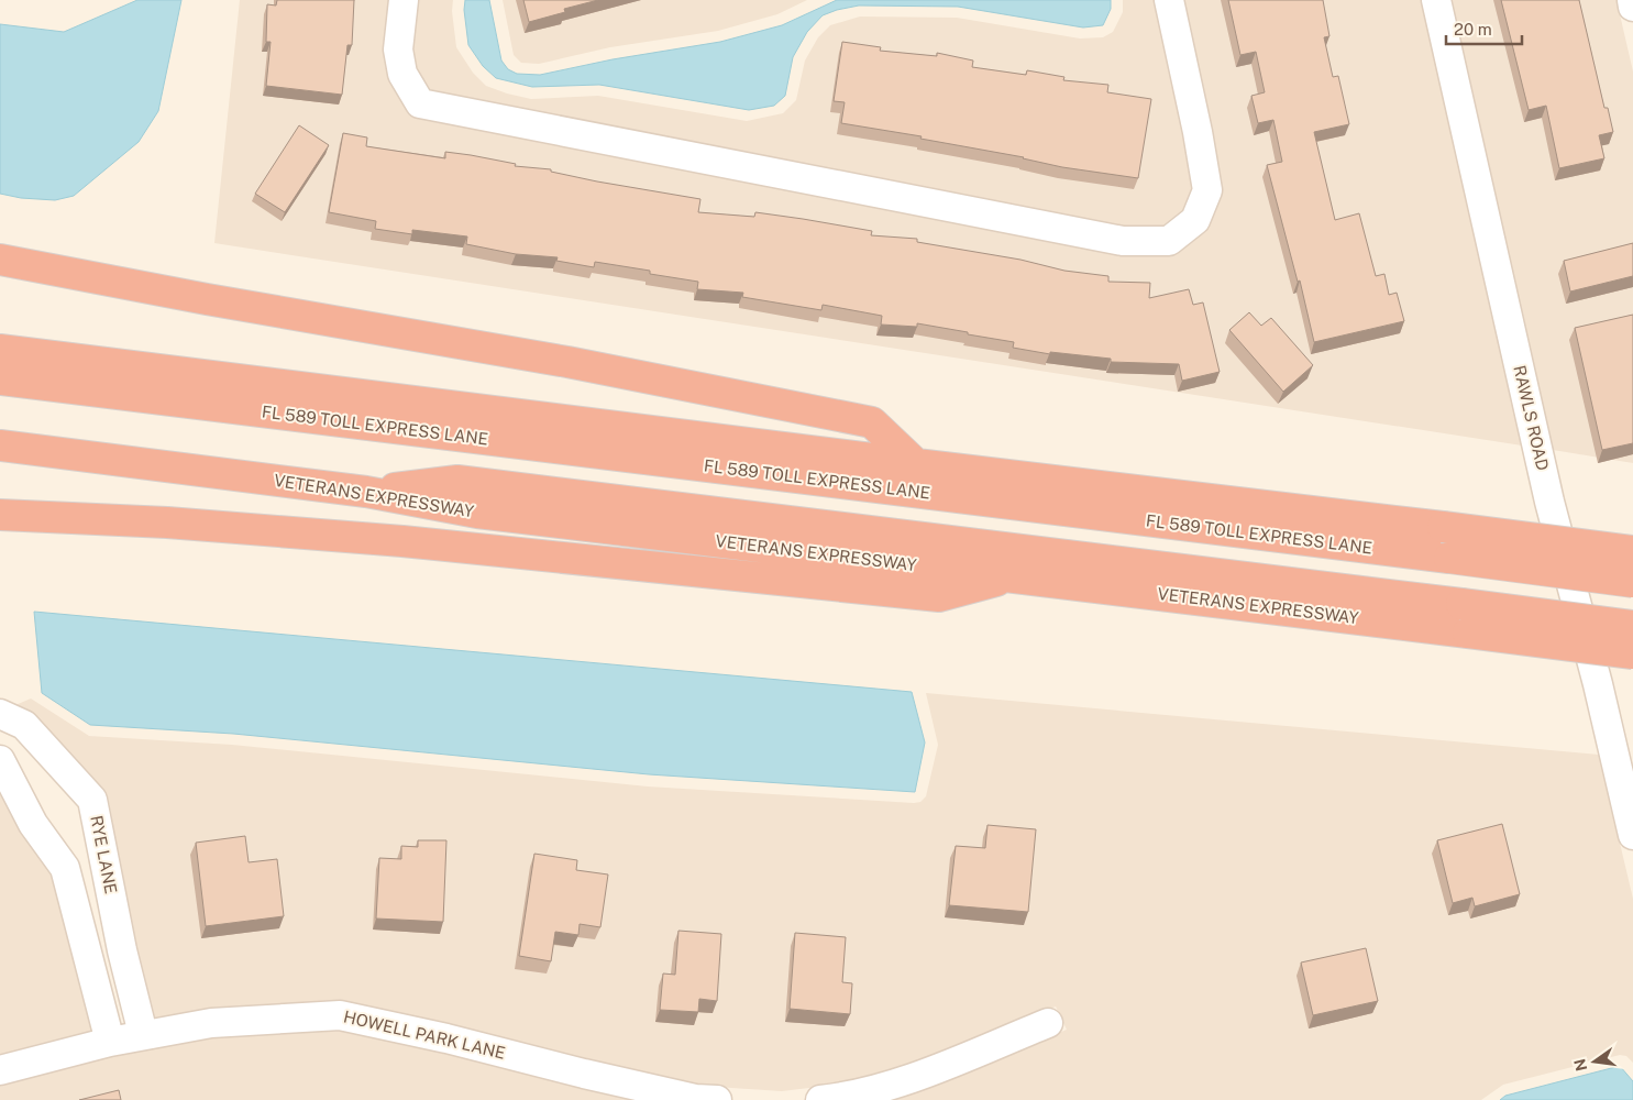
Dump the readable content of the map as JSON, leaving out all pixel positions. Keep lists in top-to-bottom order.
{
  "streets": {
    "highway": ["FL 589 TOLL EXPRESS LANE", "VETERANS EXPRESSWAY"],
    "street": ["RAWLS ROAD", "RYE LANE", "HOWELL PARK LANE"]
  },
  "crossings": [
    ["RYE LANE", "HOWELL PARK LANE"]
  ],
  "scale_bar": "20 m",
  "north": "left"
}
